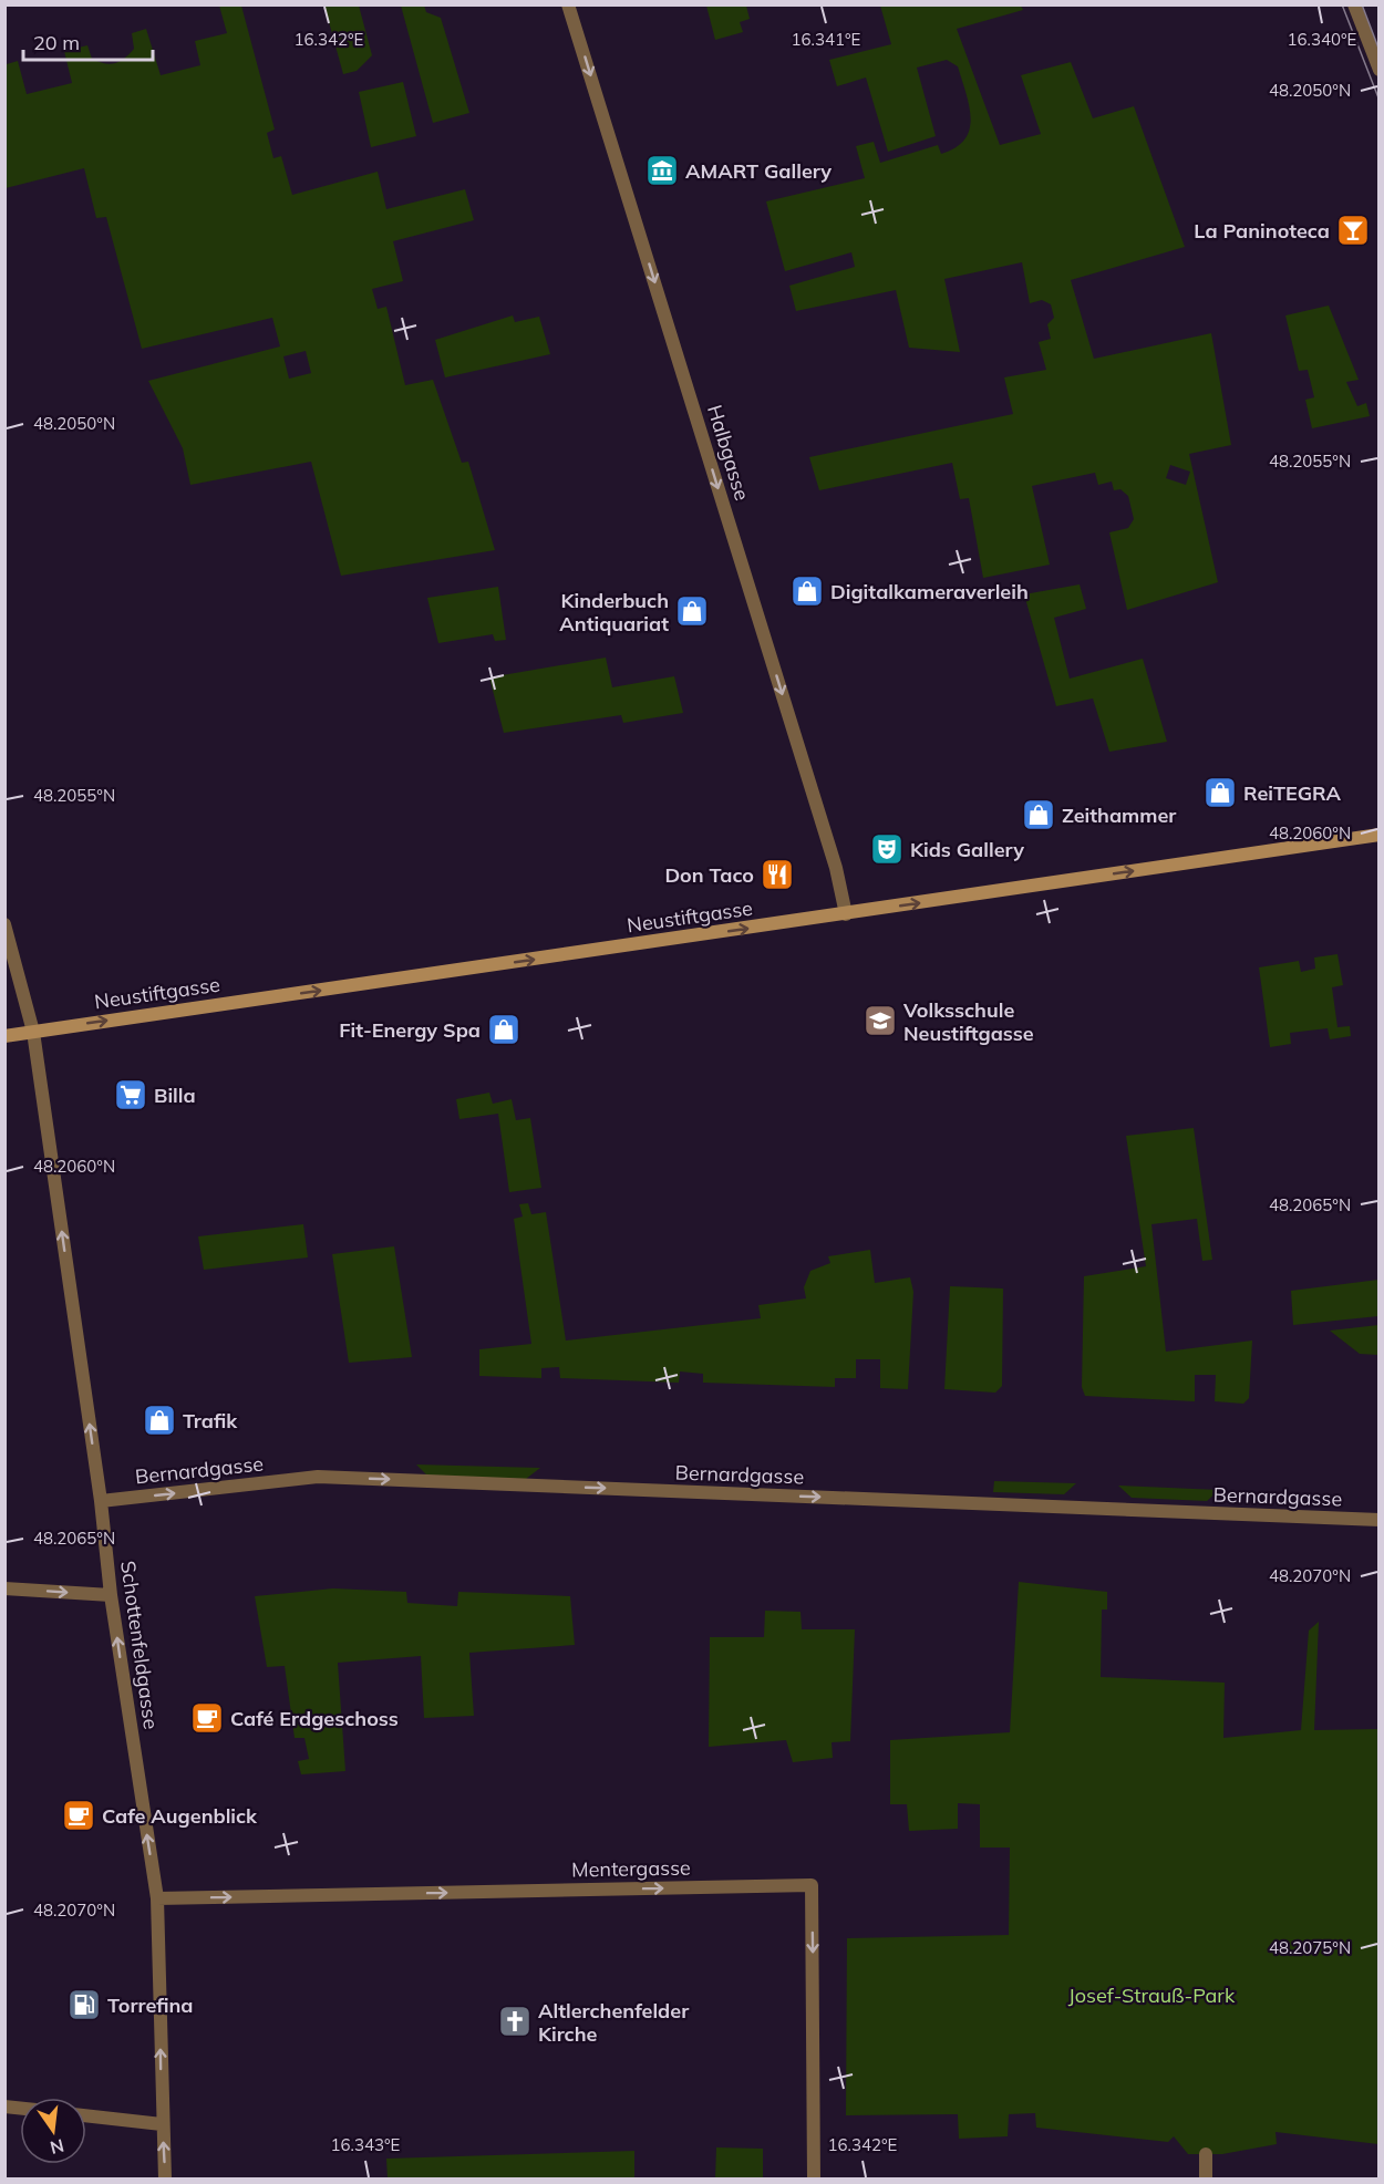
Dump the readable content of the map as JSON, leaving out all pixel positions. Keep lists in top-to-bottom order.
{
  "streets": {
    "main road": ["Neustiftgasse"],
    "street": [
      "Halbgasse",
      "Bernardgasse",
      "Schottenfeldgasse",
      "Mentergasse"
    ]
  },
  "crossings": [
    ["Halbgasse", "Neustiftgasse"],
    ["Neustiftgasse", "Schottenfeldgasse"],
    ["Bernardgasse", "Schottenfeldgasse"],
    ["Schottenfeldgasse", "Mentergasse"]
  ],
  "one_way": [
    "Halbgasse",
    "Neustiftgasse",
    "Bernardgasse",
    "Schottenfeldgasse"
  ],
  "parks": ["Josef-Strauß-Park"],
  "places": {
    "museum": ["AMART Gallery"],
    "bar": ["La Paninoteca"],
    "shop": [
      "Digitalkameraverleih",
      "Kinderbuch Antiquariat",
      "ReiTEGRA",
      "Zeithammer",
      "Fit-Energy Spa",
      "Trafik"
    ],
    "theatre": ["Kids Gallery"],
    "restaurant": ["Don Taco"],
    "school or university": ["Volksschule Neustiftgasse"],
    "supermarket": ["Billa"],
    "cafe": ["Café Erdgeschoss", "Cafe Augenblick"],
    "fuel station": ["Torrefina"],
    "church": ["Altlerchenfelder Kirche"]
  },
  "scale_bar": "20 m",
  "north": "bottom",
  "coordinates": [
    "16.342°E",
    "16.341°E",
    "16.340°E",
    "48.2050°N",
    "48.2055°N",
    "48.2060°N",
    "48.2065°N",
    "48.2070°N",
    "48.2075°N",
    "16.343°E"
  ]
}
